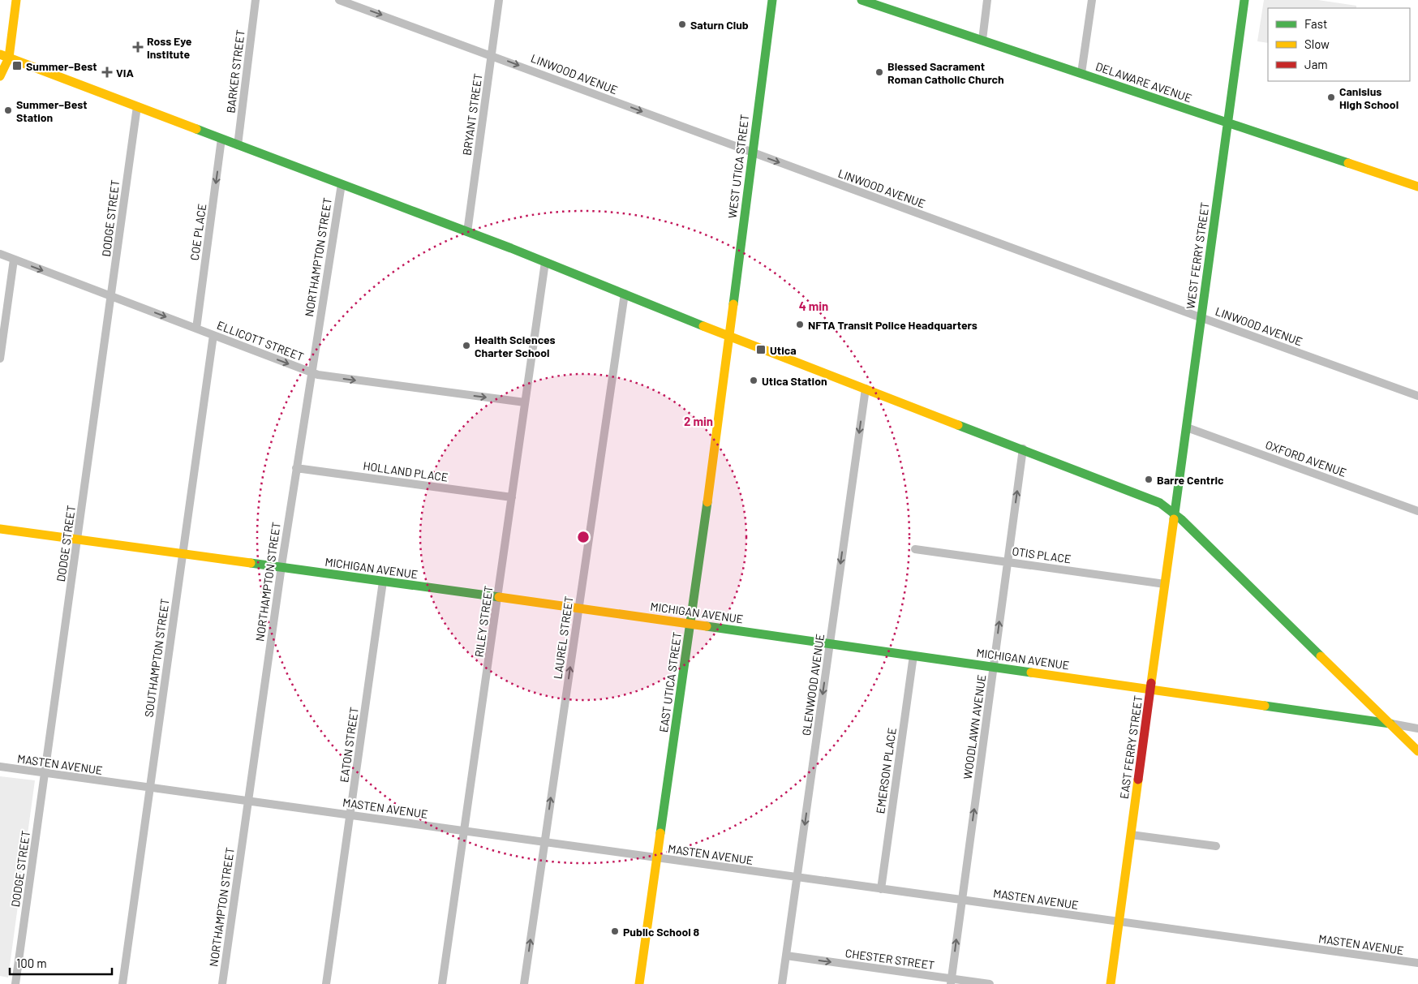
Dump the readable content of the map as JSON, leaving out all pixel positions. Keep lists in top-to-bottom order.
{
  "streets": {
    "street": [
      "BARKER STREET",
      "LINWOOD AVENUE",
      "DELAWARE AVENUE",
      "BRYANT STREET",
      "WEST UTICA STREET",
      "DODGE STREET",
      "COE PLACE",
      "WEST FERRY STREET",
      "NORTHAMPTON STREET",
      "ELLICOTT STREET",
      "OXFORD AVENUE",
      "HOLLAND PLACE",
      "OTIS PLACE",
      "MICHIGAN AVENUE",
      "RILEY STREET",
      "LAUREL STREET",
      "SOUTHAMPTON STREET",
      "EAST UTICA STREET",
      "GLENWOOD AVENUE",
      "WOODLAWN AVENUE",
      "EATON STREET",
      "EAST FERRY STREET",
      "MASTEN AVENUE",
      "EMERSON PLACE",
      "CHESTER STREET"
    ]
  },
  "crossings": [
    ["LINWOOD AVENUE", "BRYANT STREET"],
    ["LINWOOD AVENUE", "WEST UTICA STREET"],
    ["LINWOOD AVENUE", "WEST FERRY STREET"],
    ["DELAWARE AVENUE", "WEST FERRY STREET"],
    ["WEST UTICA STREET", "EAST UTICA STREET"],
    ["DODGE STREET", "ELLICOTT STREET"],
    ["DODGE STREET", "MICHIGAN AVENUE"],
    ["DODGE STREET", "MASTEN AVENUE"],
    ["COE PLACE", "ELLICOTT STREET"],
    ["WEST FERRY STREET", "OXFORD AVENUE"],
    ["WEST FERRY STREET", "EAST FERRY STREET"],
    ["NORTHAMPTON STREET", "ELLICOTT STREET"],
    ["NORTHAMPTON STREET", "HOLLAND PLACE"],
    ["NORTHAMPTON STREET", "MICHIGAN AVENUE"],
    ["NORTHAMPTON STREET", "MASTEN AVENUE"],
    ["ELLICOTT STREET", "RILEY STREET"],
    ["ELLICOTT STREET", "SOUTHAMPTON STREET"],
    ["HOLLAND PLACE", "RILEY STREET"],
    ["OTIS PLACE", "WOODLAWN AVENUE"],
    ["OTIS PLACE", "EAST FERRY STREET"],
    ["MICHIGAN AVENUE", "RILEY STREET"],
    ["MICHIGAN AVENUE", "LAUREL STREET"],
    ["MICHIGAN AVENUE", "SOUTHAMPTON STREET"],
    ["MICHIGAN AVENUE", "EAST UTICA STREET"],
    ["MICHIGAN AVENUE", "GLENWOOD AVENUE"],
    ["MICHIGAN AVENUE", "WOODLAWN AVENUE"],
    ["MICHIGAN AVENUE", "EATON STREET"],
    ["MICHIGAN AVENUE", "EAST FERRY STREET"],
    ["MICHIGAN AVENUE", "EMERSON PLACE"],
    ["RILEY STREET", "MASTEN AVENUE"],
    ["LAUREL STREET", "MASTEN AVENUE"],
    ["SOUTHAMPTON STREET", "MASTEN AVENUE"],
    ["EAST UTICA STREET", "MASTEN AVENUE"],
    ["GLENWOOD AVENUE", "MASTEN AVENUE"],
    ["GLENWOOD AVENUE", "CHESTER STREET"],
    ["WOODLAWN AVENUE", "MASTEN AVENUE"],
    ["WOODLAWN AVENUE", "CHESTER STREET"],
    ["EATON STREET", "MASTEN AVENUE"],
    ["EAST FERRY STREET", "MASTEN AVENUE"],
    ["MASTEN AVENUE", "EMERSON PLACE"]
  ],
  "one_way": [
    "LINWOOD AVENUE",
    "COE PLACE",
    "ELLICOTT STREET",
    "LAUREL STREET",
    "GLENWOOD AVENUE",
    "WOODLAWN AVENUE",
    "CHESTER STREET"
  ],
  "places": {
    "other": [
      "Saturn Club",
      "Blessed Sacrament Roman Catholic Church",
      "Canisius High School",
      "Summer–Best Station",
      "NFTA Transit Police Headquarters",
      "Health Sciences Charter School",
      "Utica Station",
      "Barre Centric",
      "Public School 8"
    ],
    "health": ["Ross Eye Institute", "VIA"],
    "transit": ["Summer–Best", "Utica"]
  },
  "legend": ["Fast", "Slow", "Jam"],
  "scale_bar": "100 m",
  "rings": ["4 min", "2 min"]
}
